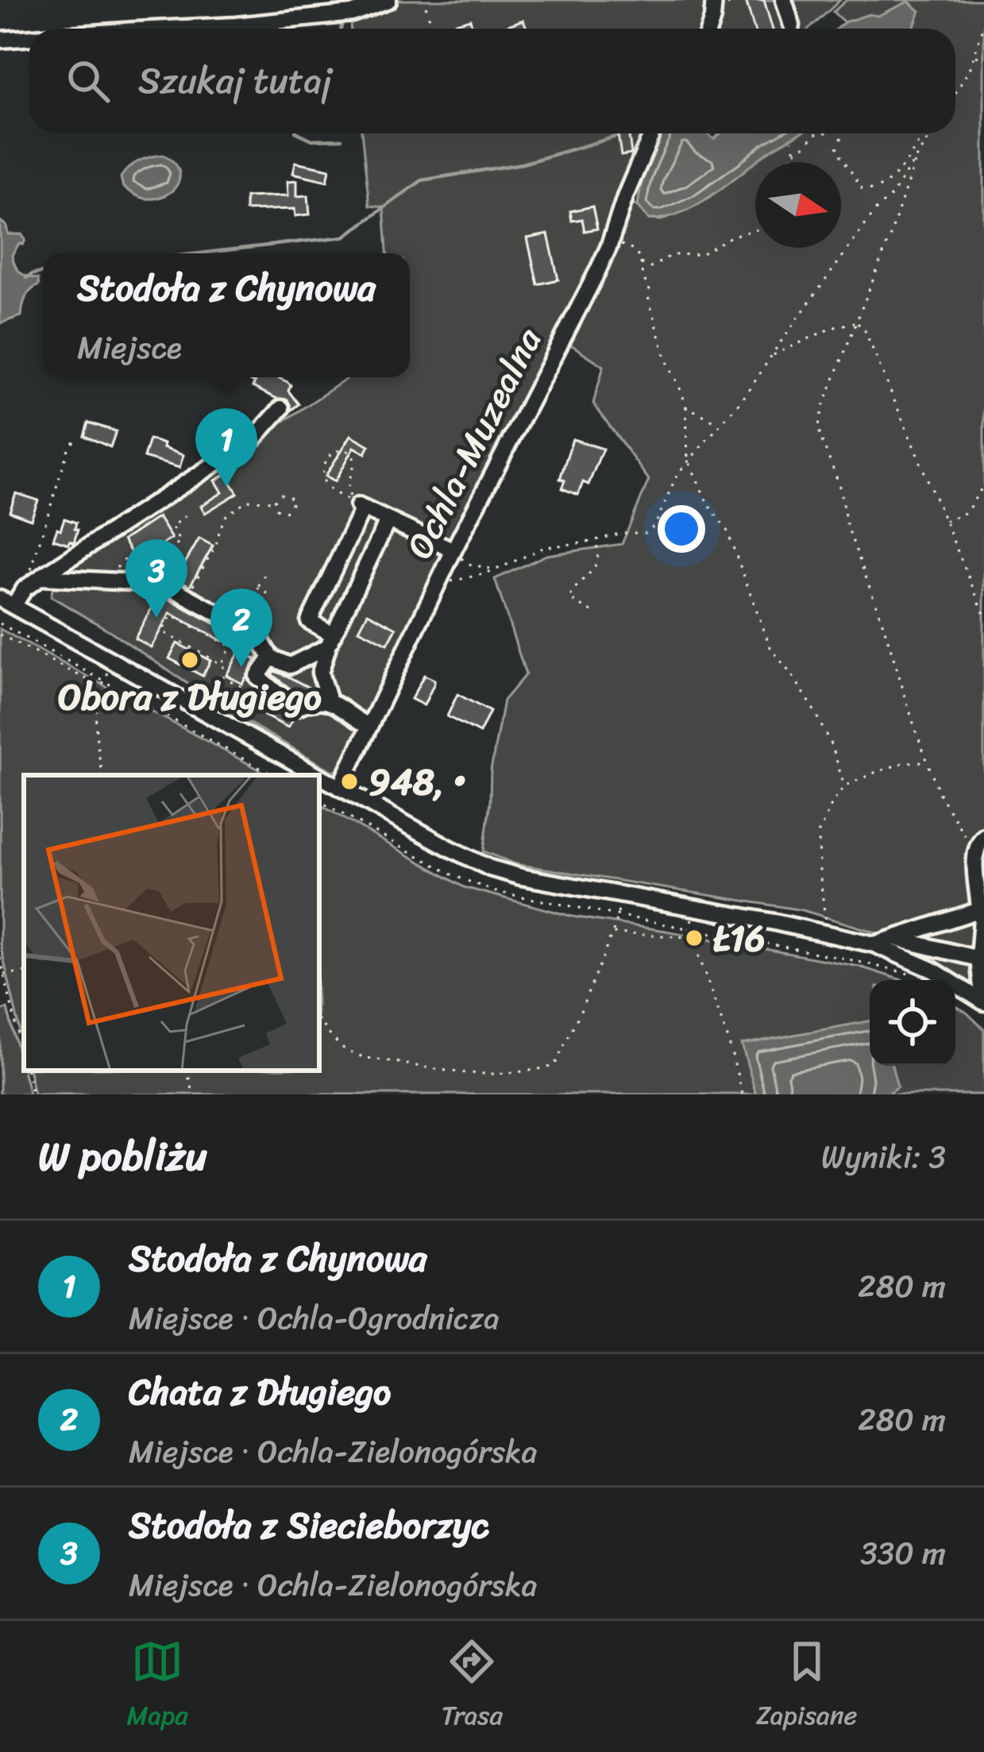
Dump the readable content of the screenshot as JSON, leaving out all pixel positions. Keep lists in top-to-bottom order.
{
  "streets": {
    "street": ["Ochla-Muzealna"]
  },
  "places": ["Obora z Długiego", "948, •", "Ł16"],
  "north": "right",
  "page": {
    "search": "Szukaj tutaj",
    "popup": ["Stodoła z Chynowa", "Miejsce"],
    "pins": ["1", "3", "2"],
    "heading": ["W pobliżu", "Wyniki: 3"],
    "list": [
      {
        "mark": "1",
        "name": "Stodoła z Chynowa",
        "note": "Miejsce · Ochla-Ogrodnicza",
        "value": "280 m"
      },
      {
        "mark": "2",
        "name": "Chata z Długiego",
        "note": "Miejsce · Ochla-Zielonogórska",
        "value": "280 m"
      },
      {
        "mark": "3",
        "name": "Stodoła z Siecieborzyc",
        "note": "Miejsce · Ochla-Zielonogórska",
        "value": "330 m"
      }
    ],
    "nav": ["Mapa", "Trasa", "Zapisane"]
  }
}
